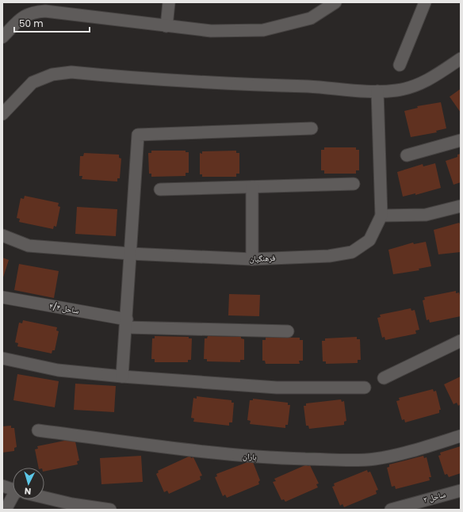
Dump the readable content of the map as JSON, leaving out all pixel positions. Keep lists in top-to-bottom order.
{
  "streets": {
    "street": [
      "فرهنگیان",
      "ساحل ۴/۴",
      "باران",
      "ساحل ۲"
    ]
  },
  "scale_bar": "50 m",
  "north": "bottom"
}
